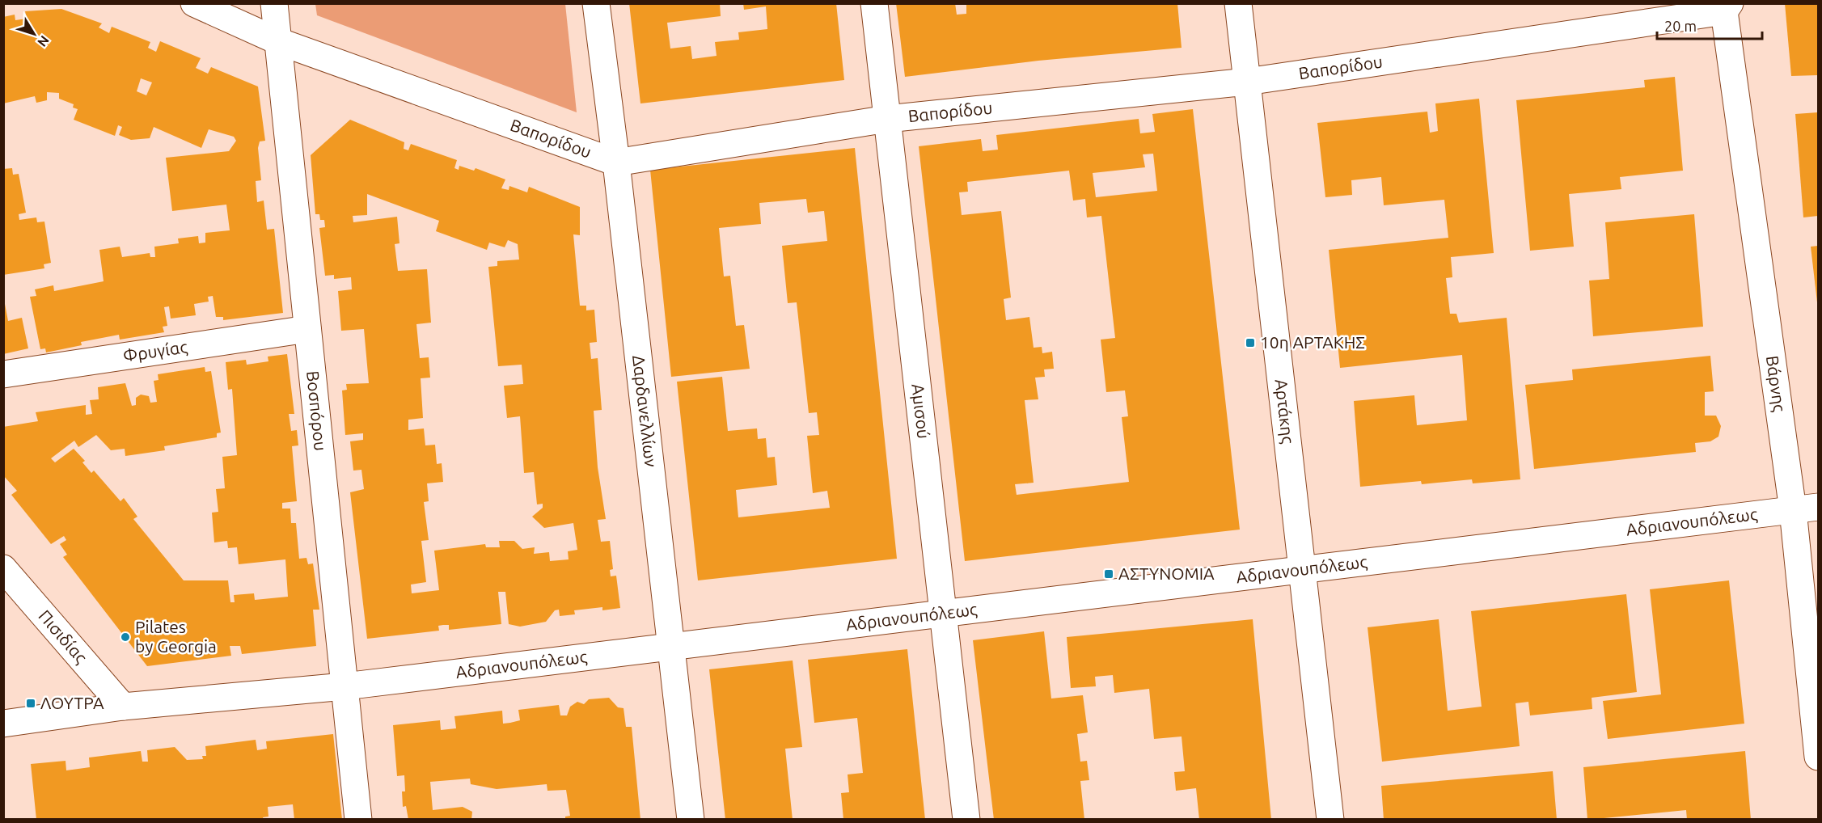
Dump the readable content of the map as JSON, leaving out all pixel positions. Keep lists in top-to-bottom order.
{
  "streets": {
    "street": [
      "Βαπορίδου",
      "Φρυγίας",
      "Βάρνης",
      "Βοσπόρου",
      "Δαρδανελλίων",
      "Αμισού",
      "Αρτάκης",
      "Αδριανουπόλεως",
      "Πισιδίας"
    ]
  },
  "crossings": [
    ["Βαπορίδου", "Βάρνης"],
    ["Βαπορίδου", "Βοσπόρου"],
    ["Βαπορίδου", "Δαρδανελλίων"],
    ["Βαπορίδου", "Αμισού"],
    ["Βαπορίδου", "Αρτάκης"],
    ["Φρυγίας", "Βοσπόρου"],
    ["Βάρνης", "Αδριανουπόλεως"],
    ["Βοσπόρου", "Αδριανουπόλεως"],
    ["Δαρδανελλίων", "Αδριανουπόλεως"],
    ["Αμισού", "Αδριανουπόλεως"],
    ["Αρτάκης", "Αδριανουπόλεως"],
    ["Αδριανουπόλεως", "Πισιδίας"]
  ],
  "places": {
    "transit": ["10η ΑΡΤΑΚΗΣ", "ΑΣΤΥΝΟΜΙΑ", "ΛΟΥΤΡΑ"],
    "other": ["Pilates by Georgia"]
  },
  "scale_bar": "20 m",
  "north": "bottom right"
}
